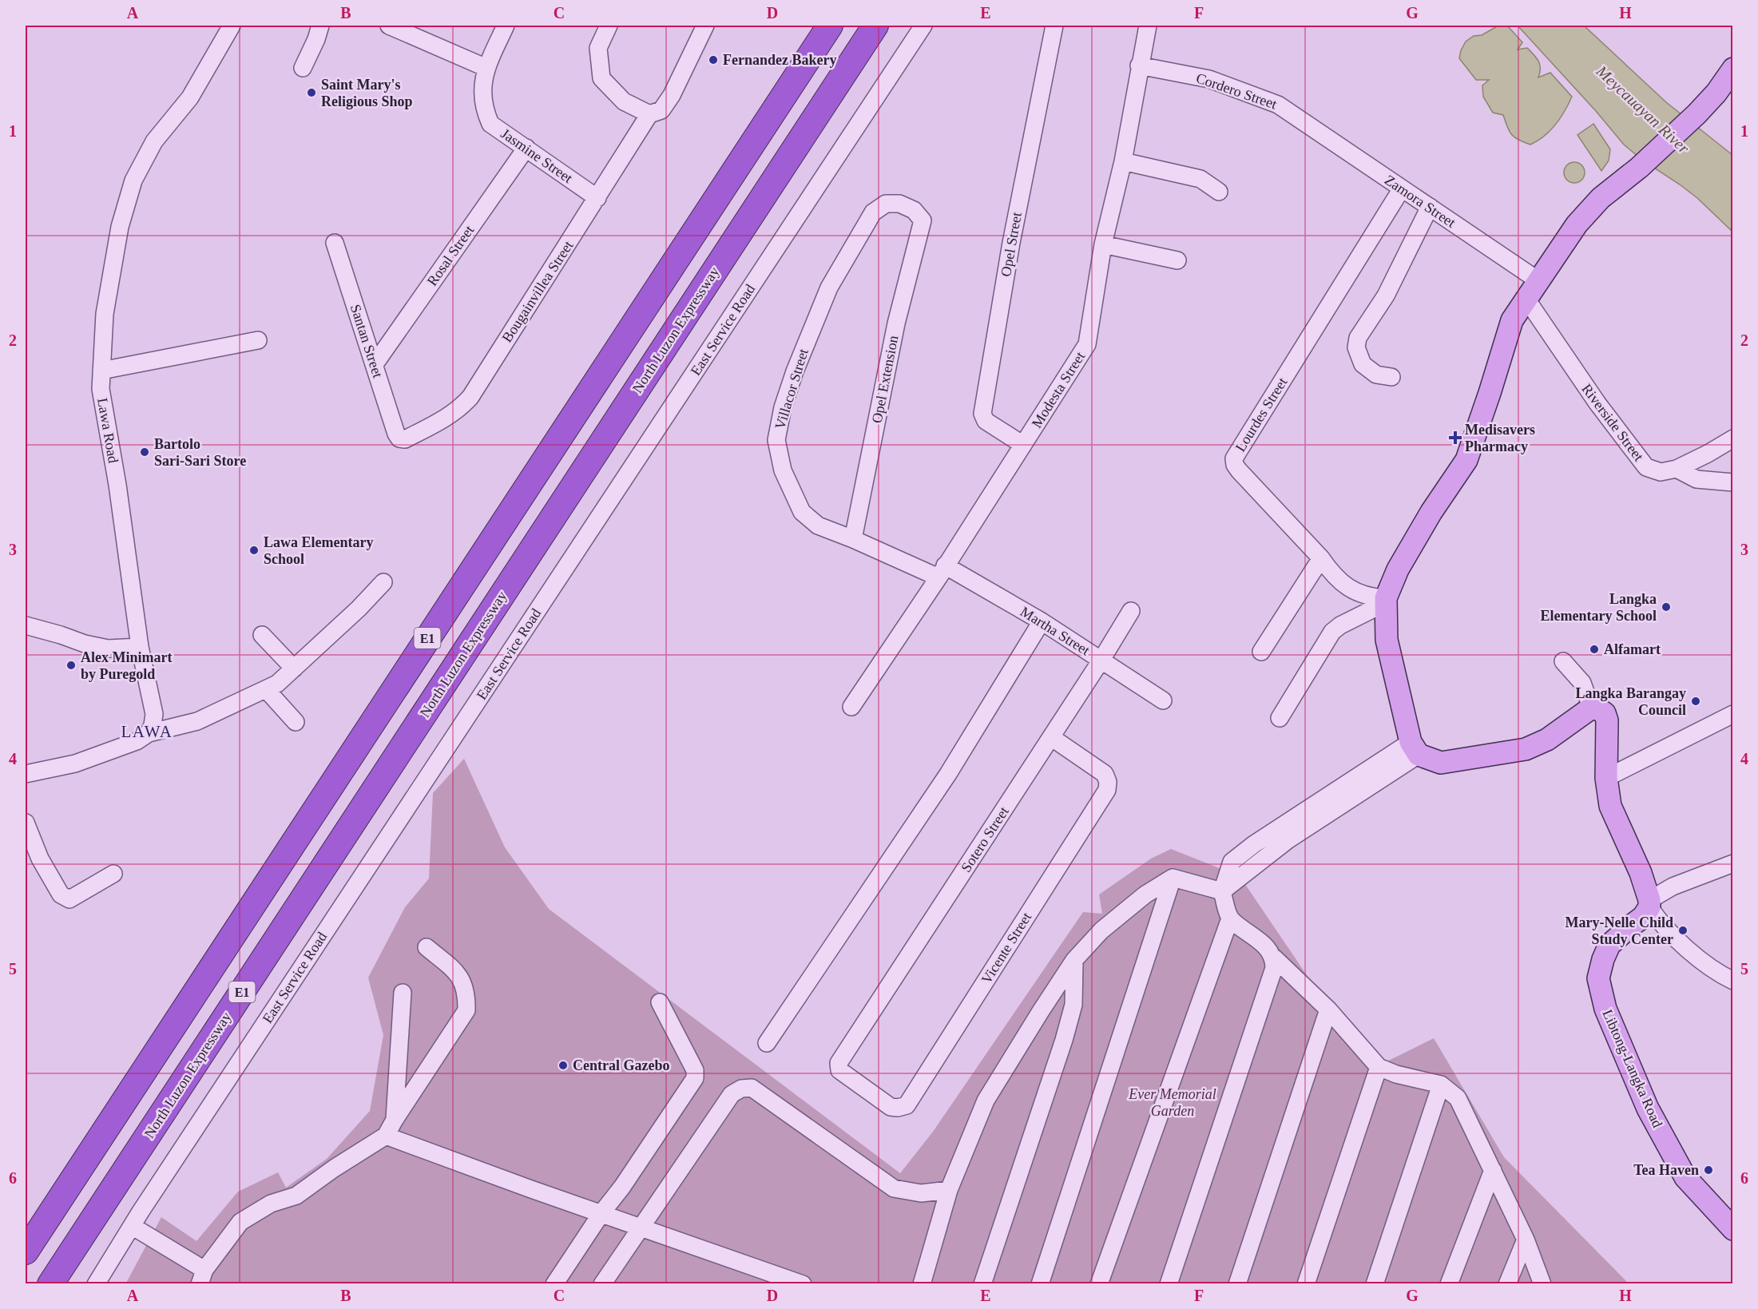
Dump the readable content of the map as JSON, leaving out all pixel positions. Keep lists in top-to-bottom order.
{
  "streets": {
    "highway": ["North Luzon Expressway", "E1"],
    "main road": ["Libtong-Langka Road"],
    "street": [
      "Cordero Street",
      "Jasmine Street",
      "Zamora Street",
      "Opel Street",
      "Rosal Street",
      "Bougainvillea Street",
      "East Service Road",
      "Santan Street",
      "Opel Extension",
      "Villacor Street",
      "Modesta Street",
      "Lourdes Street",
      "Riverside Street",
      "Lawa Road",
      "Martha Street",
      "Sotero Street",
      "Vicente Street"
    ]
  },
  "crossings": [
    ["Cordero Street", "Zamora Street"],
    ["Cordero Street", "Modesta Street"],
    ["Jasmine Street", "Rosal Street"],
    ["Jasmine Street", "Bougainvillea Street"],
    ["Zamora Street", "Lourdes Street"],
    ["Opel Street", "Modesta Street"],
    ["Rosal Street", "Santan Street"],
    ["Bougainvillea Street", "Santan Street"],
    ["Opel Extension", "Villacor Street"],
    ["Villacor Street", "Modesta Street"],
    ["Villacor Street", "Martha Street"],
    ["Modesta Street", "Martha Street"],
    ["Martha Street", "Sotero Street"],
    ["Sotero Street", "Vicente Street"]
  ],
  "districts": ["LAWA"],
  "water": ["Meycauayan River"],
  "parks": ["Ever Memorial Garden"],
  "places": {
    "other": [
      "Fernandez Bakery",
      "Saint Mary's Religious Shop",
      "Bartolo Sari-Sari Store",
      "Lawa Elementary School",
      "Langka Elementary School",
      "Alfamart",
      "Alex Minimart by Puregold",
      "Langka Barangay Council",
      "Mary-Nelle Child Study Center",
      "Central Gazebo",
      "Tea Haven"
    ],
    "health": ["Medisavers Pharmacy"]
  },
  "grid": {
    "columns": [
      "A",
      "B",
      "C",
      "D",
      "E",
      "F",
      "G",
      "H"
    ],
    "rows": [
      "1",
      "2",
      "3",
      "4",
      "5",
      "6"
    ]
  }
}
